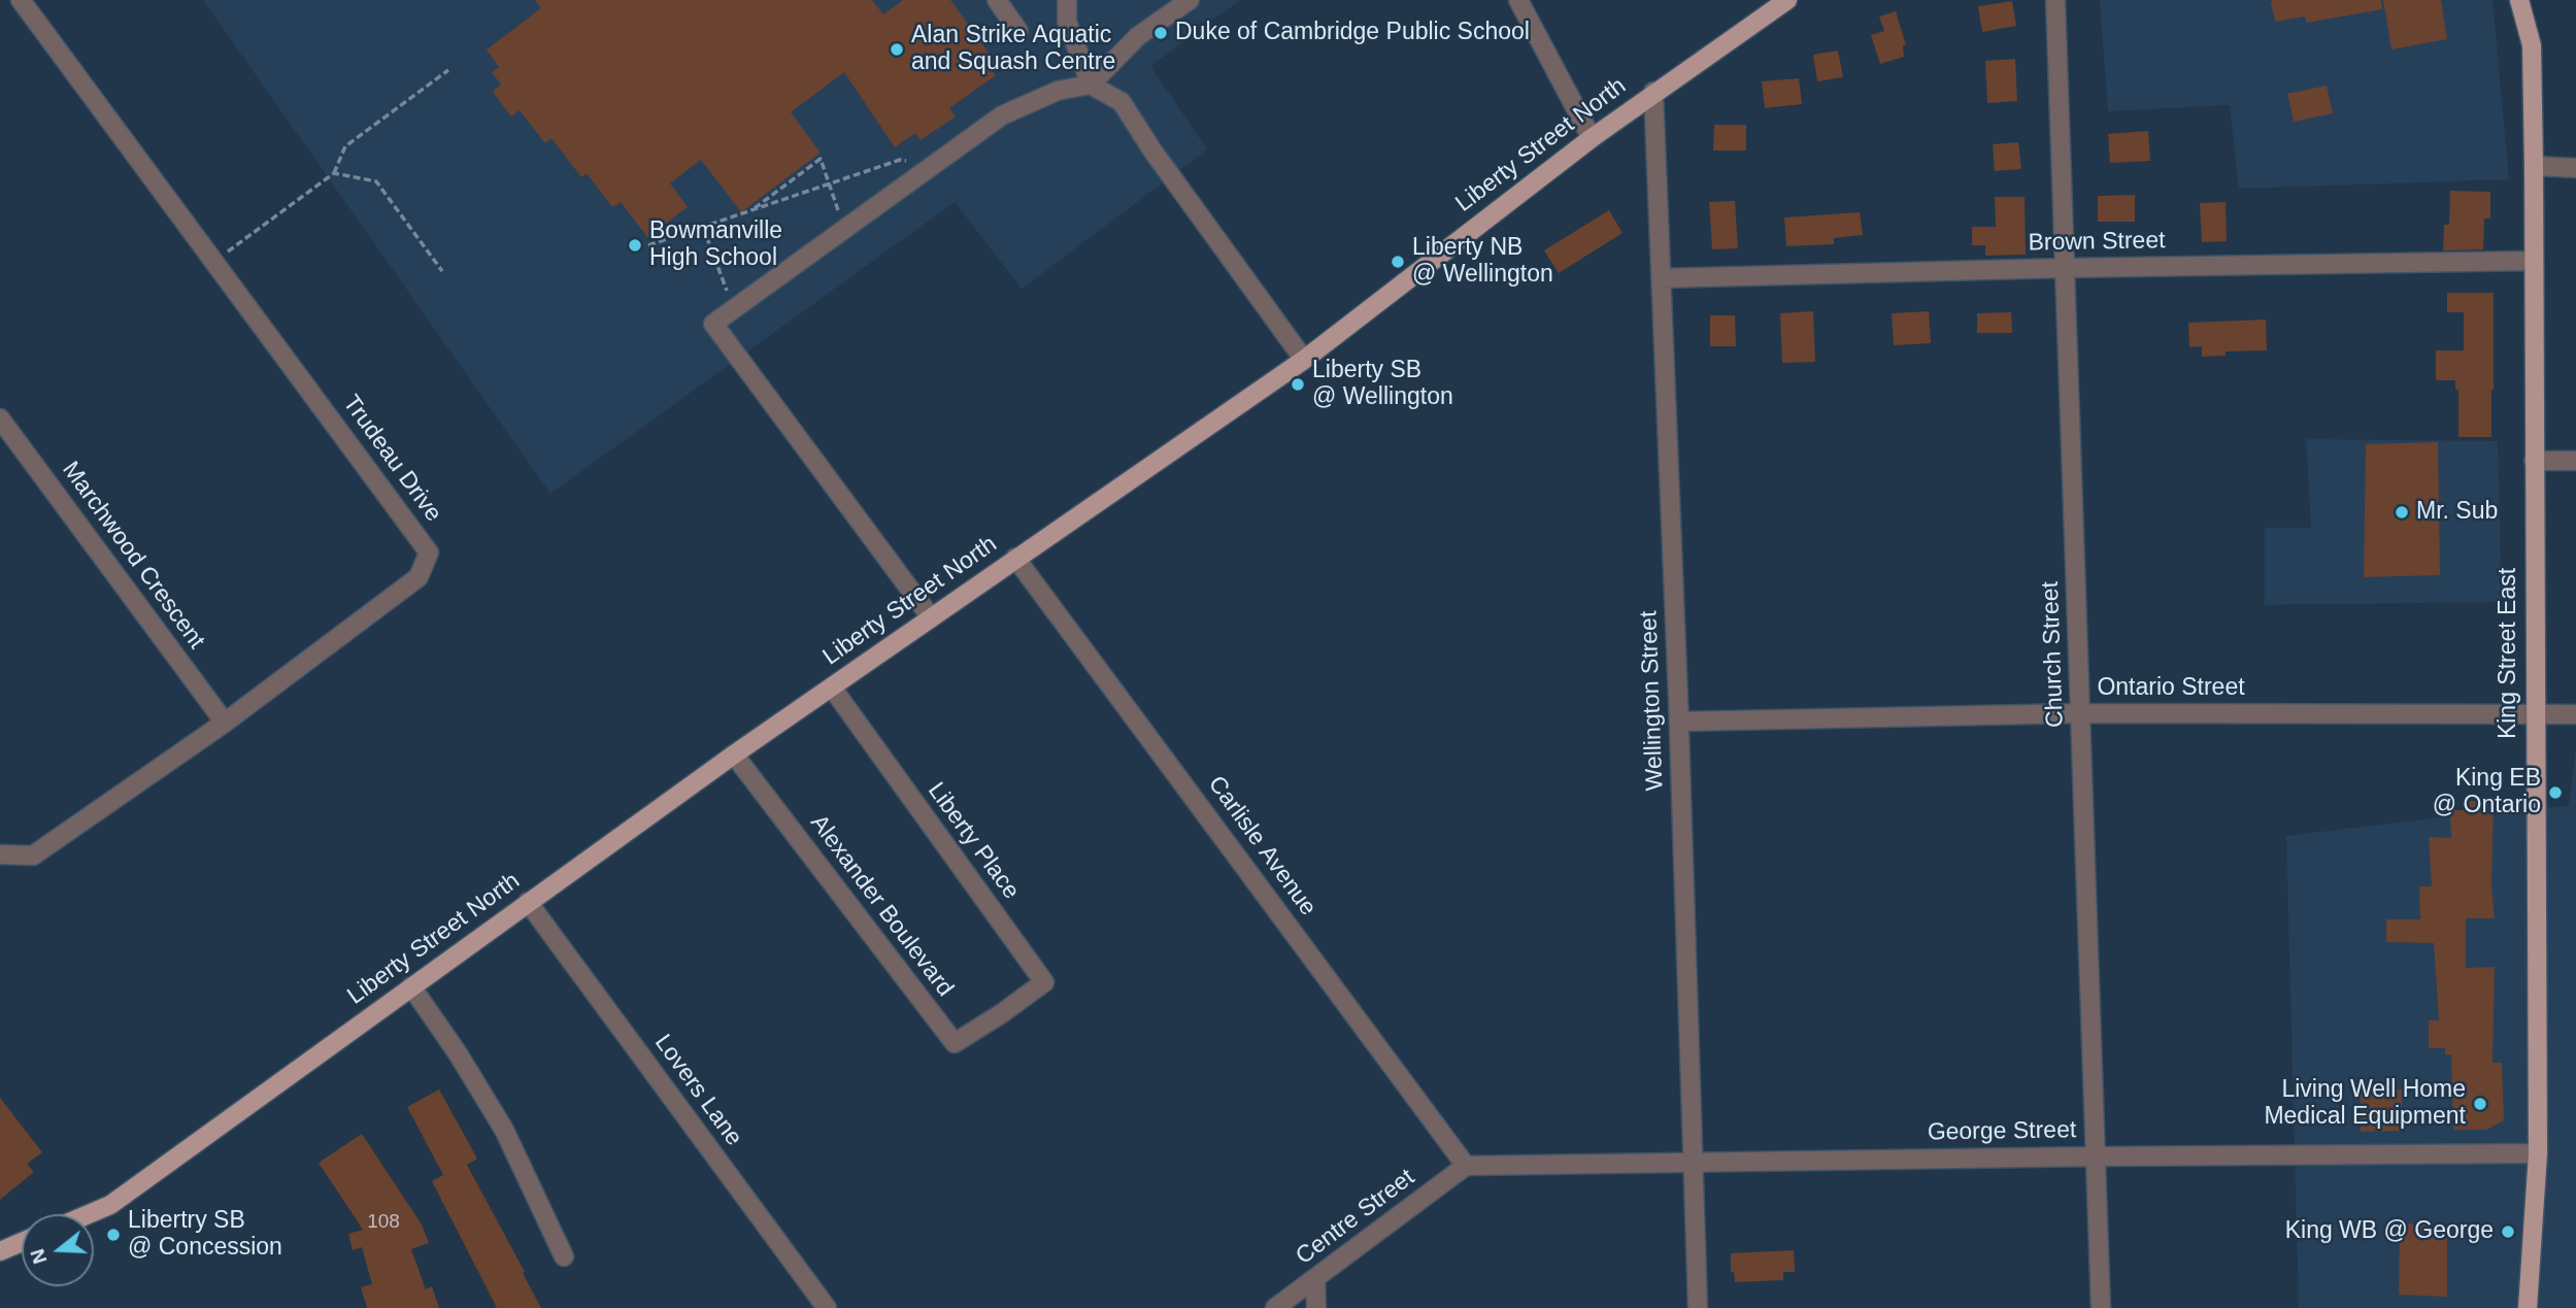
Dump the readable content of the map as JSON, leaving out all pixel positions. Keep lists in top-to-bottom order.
{
  "streets": {
    "main road": ["Liberty Street North", "King Street East"],
    "street": [
      "Brown Street",
      "Trudeau Drive",
      "Marchwood Crescent",
      "Church Street",
      "Ontario Street",
      "Wellington Street",
      "Liberty Place",
      "Carlisle Avenue",
      "Alexander Boulevard",
      "Lovers Lane",
      "George Street",
      "Centre Street"
    ]
  },
  "crossings": [
    ["Liberty Street North", "Wellington Street"],
    ["Liberty Street North", "Liberty Place"],
    ["Liberty Street North", "Carlisle Avenue"],
    ["Liberty Street North", "Alexander Boulevard"],
    ["Liberty Street North", "Lovers Lane"],
    ["Brown Street", "King Street East"],
    ["Brown Street", "Church Street"],
    ["Brown Street", "Wellington Street"],
    ["Trudeau Drive", "Marchwood Crescent"],
    ["King Street East", "Ontario Street"],
    ["King Street East", "George Street"],
    ["Church Street", "Ontario Street"],
    ["Church Street", "George Street"],
    ["Ontario Street", "Wellington Street"],
    ["Wellington Street", "George Street"],
    ["Liberty Place", "Alexander Boulevard"],
    ["Carlisle Avenue", "George Street"],
    ["Carlisle Avenue", "Centre Street"],
    ["George Street", "Centre Street"]
  ],
  "places": [
    "Duke of Cambridge Public School",
    "Alan Strike Aquatic and Squash Centre",
    "Bowmanville High School",
    "Liberty NB @ Wellington",
    "Liberty SB @ Wellington",
    "Mr. Sub",
    "King EB @ Ontario",
    "Living Well Home Medical Equipment",
    "King WB @ George",
    "Libertry SB @ Concession"
  ],
  "house_numbers": ["108"],
  "north": "left"
}
